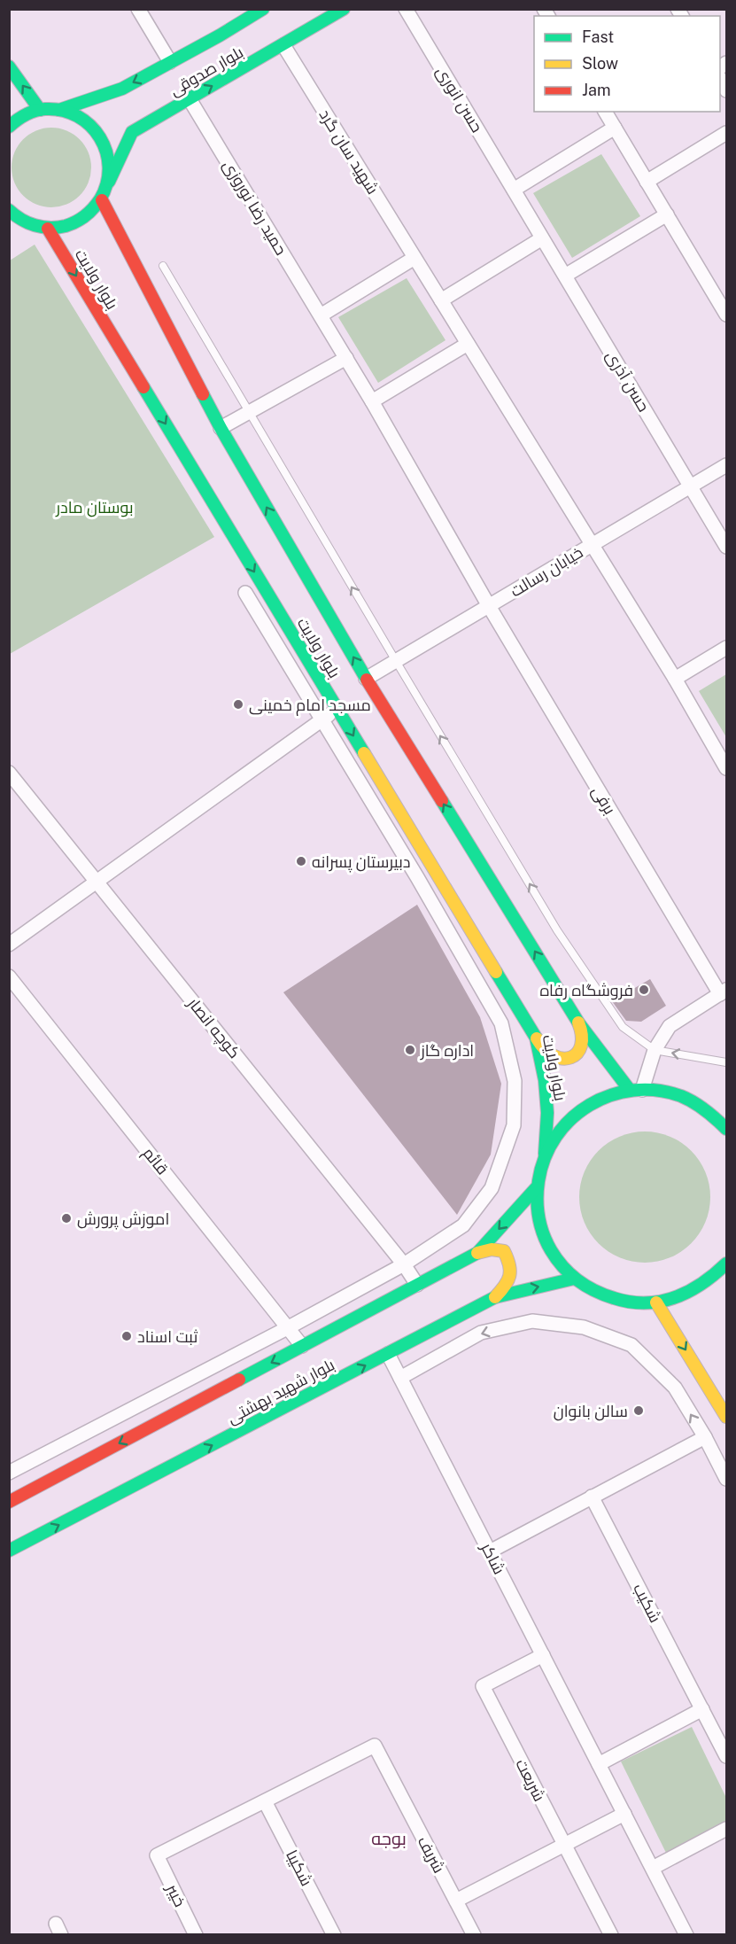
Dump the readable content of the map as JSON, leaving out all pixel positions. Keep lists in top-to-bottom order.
{
  "streets": {
    "main road": ["بلوار صدوقی", "بلوار ولایت", "بلوار شهید بهشتی"],
    "street": [
      "حسن انوری",
      "شهید سان گرد",
      "حمید رضا نوروزی",
      "حسن آذری",
      "خیابان رسالت",
      "برفی",
      "کوچه انصار",
      "قائم",
      "شاکر",
      "شکیب",
      "شریعت",
      "شریف",
      "شکیبا",
      "خیبر"
    ]
  },
  "crossings": [
    ["بلوار صدوقی", "شهید سان گرد"],
    ["بلوار صدوقی", "حمید رضا نوروزی"],
    ["بلوار صدوقی", "بلوار ولایت"],
    ["حسن انوری", "حسن آذری"],
    ["بلوار ولایت", "خیابان رسالت"],
    ["حسن آذری", "خیابان رسالت"],
    ["خیابان رسالت", "برفی"],
    ["کوچه انصار", "بلوار شهید بهشتی"],
    ["قائم", "بلوار شهید بهشتی"],
    ["بلوار شهید بهشتی", "شاکر"],
    ["شاکر", "شریعت"],
    ["شریف", "شکیبا"],
    ["شریف", "خیبر"],
    ["شکیبا", "خیبر"]
  ],
  "districts": ["بوجه"],
  "parks": ["بوستان مادر"],
  "places": [
    "مسجد امام خمینی",
    "دبیرستان پسرانه",
    "فروشگاه رفاه",
    "اداره گاز",
    "اموزش پرورش",
    "ثبت اسناد",
    "سالن بانوان"
  ],
  "legend": ["Fast", "Slow", "Jam"]
}
